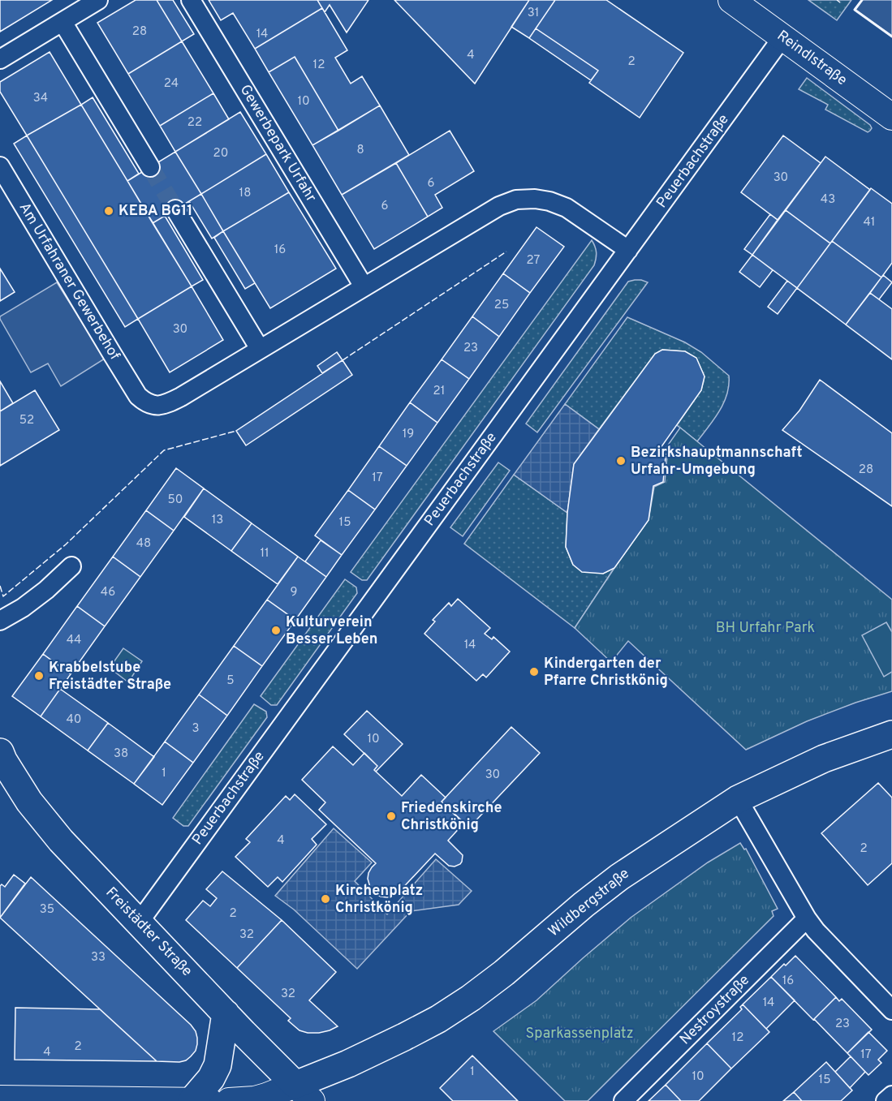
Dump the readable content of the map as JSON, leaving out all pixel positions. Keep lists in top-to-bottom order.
{
  "streets": {
    "main road": ["Reindlstraße", "Wildbergstraße", "Freistädter Straße"],
    "street": [
      "Gewerbepark Urfahr",
      "Peuerbachstraße",
      "Am Urfahraner Gewerbehof",
      "Nestroystraße"
    ]
  },
  "crossings": [
    ["Reindlstraße", "Peuerbachstraße"],
    ["Peuerbachstraße", "Freistädter Straße"],
    ["Wildbergstraße", "Freistädter Straße"]
  ],
  "parks": ["BH Urfahr Park", "Sparkassenplatz"],
  "places": [
    "KEBA BG11",
    "Bezirkshauptmannschaft Urfahr-Umgebung",
    "Kulturverein Besser Leben",
    "Kindergarten der Pfarre Christkönig",
    "Krabbelstube Freistädter Straße",
    "Friedenskirche Christkönig",
    "Kirchenplatz Christkönig"
  ],
  "house_numbers": [
    "31",
    "28",
    "14",
    "4",
    "2",
    "12",
    "24",
    "34",
    "10",
    "22",
    "8",
    "20",
    "30",
    "6",
    "18",
    "43",
    "6",
    "41",
    "16",
    "27",
    "25",
    "30",
    "23",
    "21",
    "52",
    "19",
    "28",
    "17",
    "50",
    "13",
    "15",
    "48",
    "11",
    "46",
    "9",
    "44",
    "14",
    "5",
    "40",
    "3",
    "10",
    "38",
    "1",
    "30",
    "4",
    "2",
    "35",
    "2",
    "32",
    "33",
    "16",
    "32",
    "14",
    "23",
    "12",
    "2",
    "4",
    "17",
    "1",
    "10",
    "15"
  ]
}
